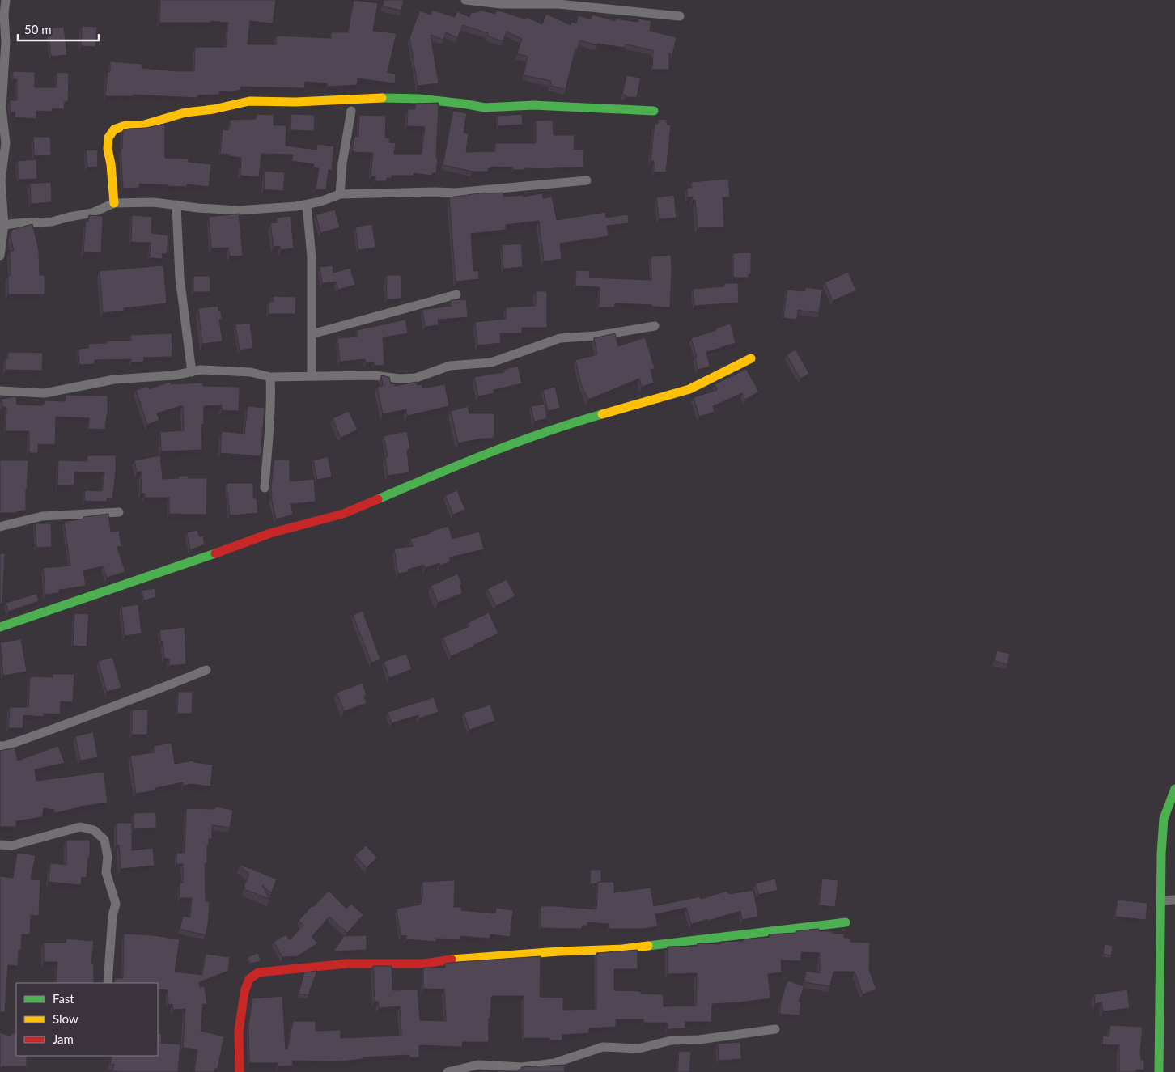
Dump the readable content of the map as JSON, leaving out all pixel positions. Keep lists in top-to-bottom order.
{
  "legend": ["Fast", "Slow", "Jam"],
  "scale_bar": "50 m"
}
